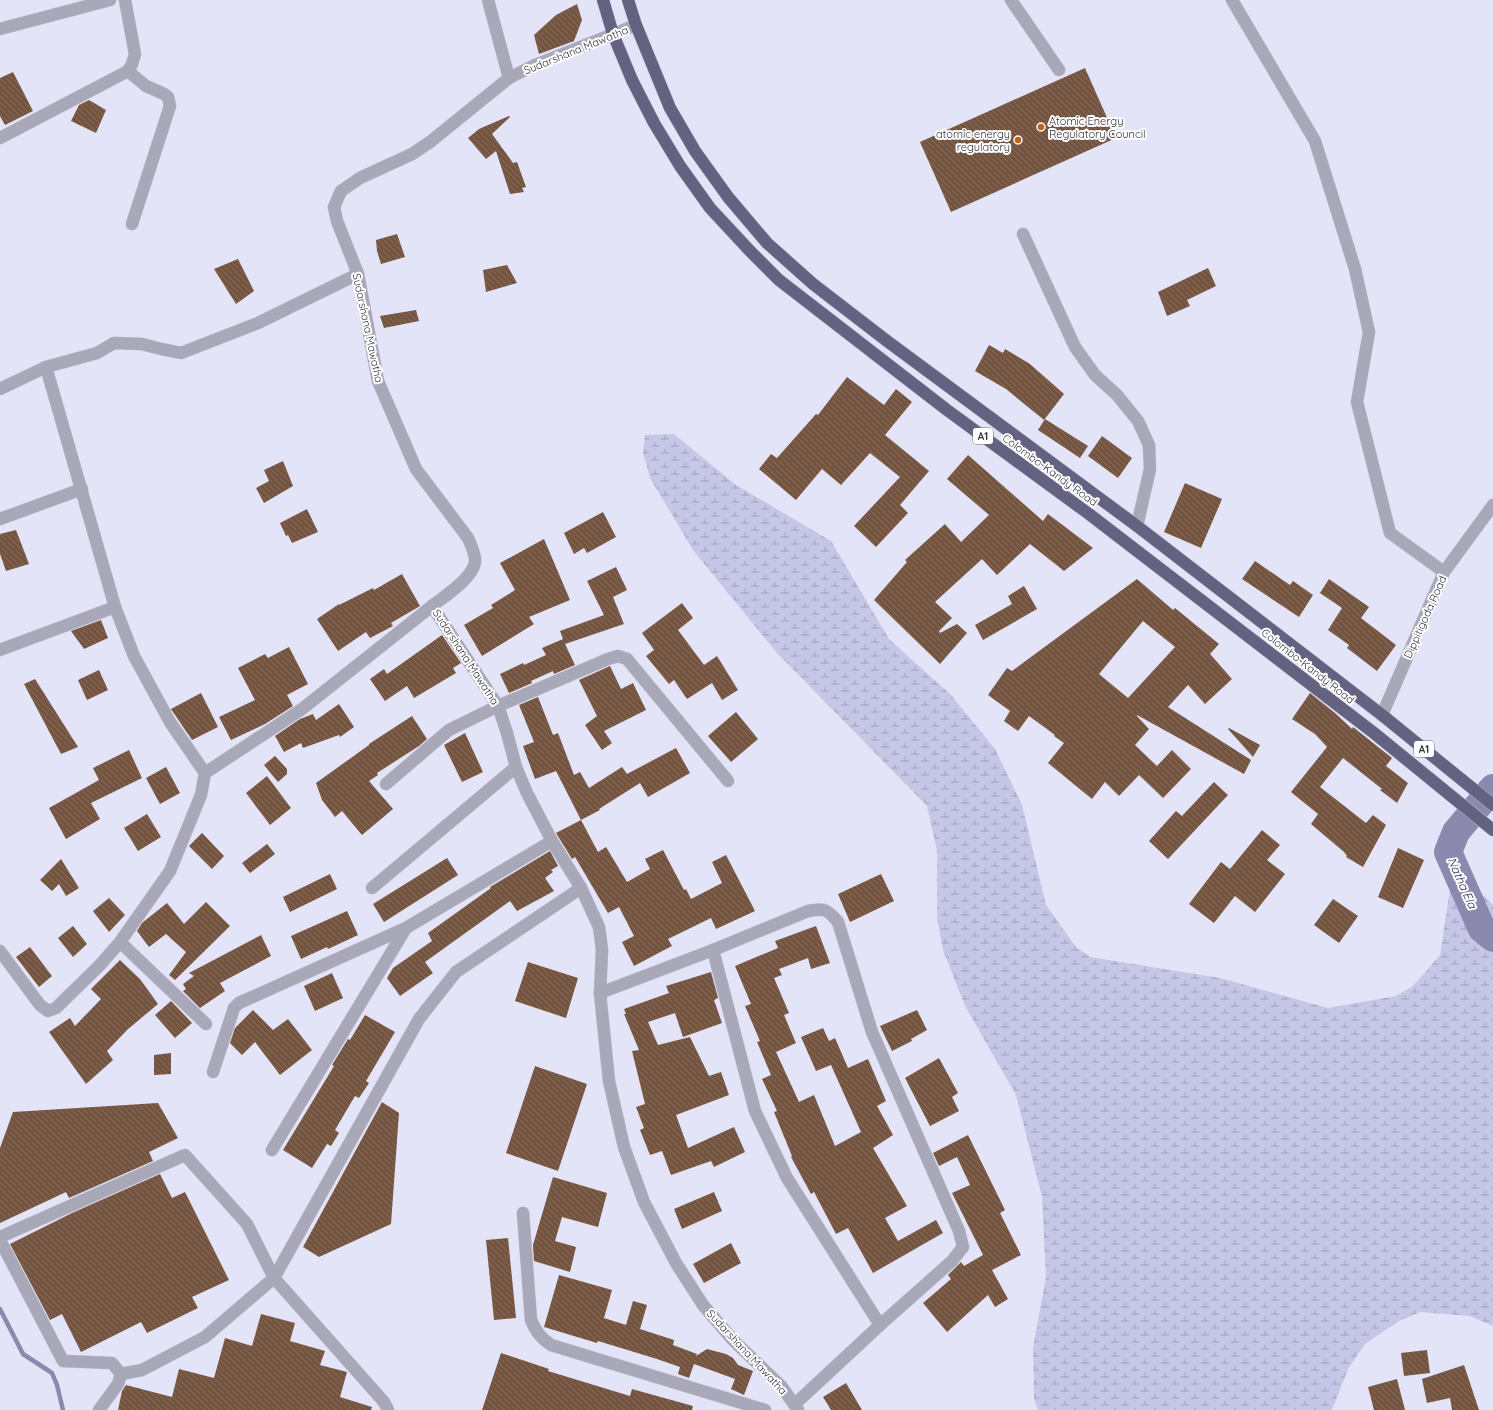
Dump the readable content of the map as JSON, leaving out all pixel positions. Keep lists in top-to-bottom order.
{
  "streets": {
    "highway": ["A1", "Colombo-Kandy Road"],
    "street": ["Sudarshana Mawatha", "Dippitigoda Road"]
  },
  "crossings": [
    ["Sudarshana Mawatha", "Colombo-Kandy Road"],
    ["Colombo-Kandy Road", "Dippitigoda Road"]
  ],
  "water": ["Natha Ela"],
  "places": ["Atomic Energy Regulatory Council", "atomic energy regulatory"]
}
